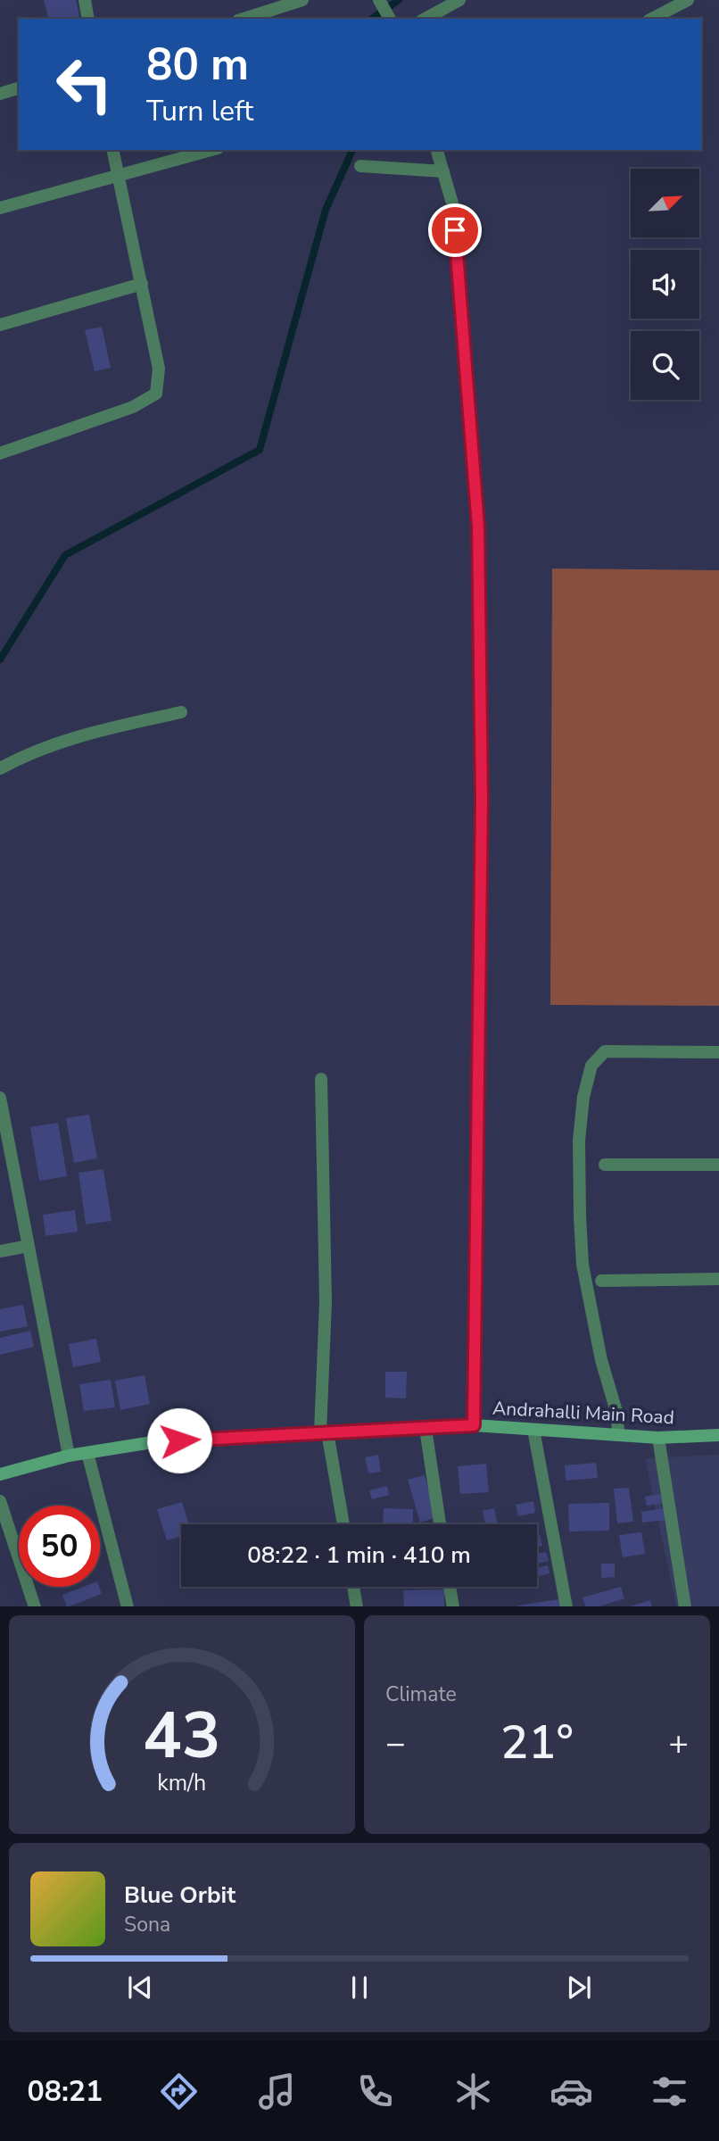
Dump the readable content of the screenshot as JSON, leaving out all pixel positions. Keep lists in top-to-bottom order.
{
  "streets": {
    "main road": ["Andrahalli Main Road"]
  },
  "north": "top right",
  "page": {
    "turn": ["80 m", "Turn left"],
    "limit": "50",
    "trip": "08:22 · 1 min · 410 m",
    "tile": "Climate",
    "heat": ["−", "21°", "+"],
    "song": ["Blue Orbit", "Sona"],
    "tabs": "08:21",
    "gauge": ["43", "km/h"]
  }
}
